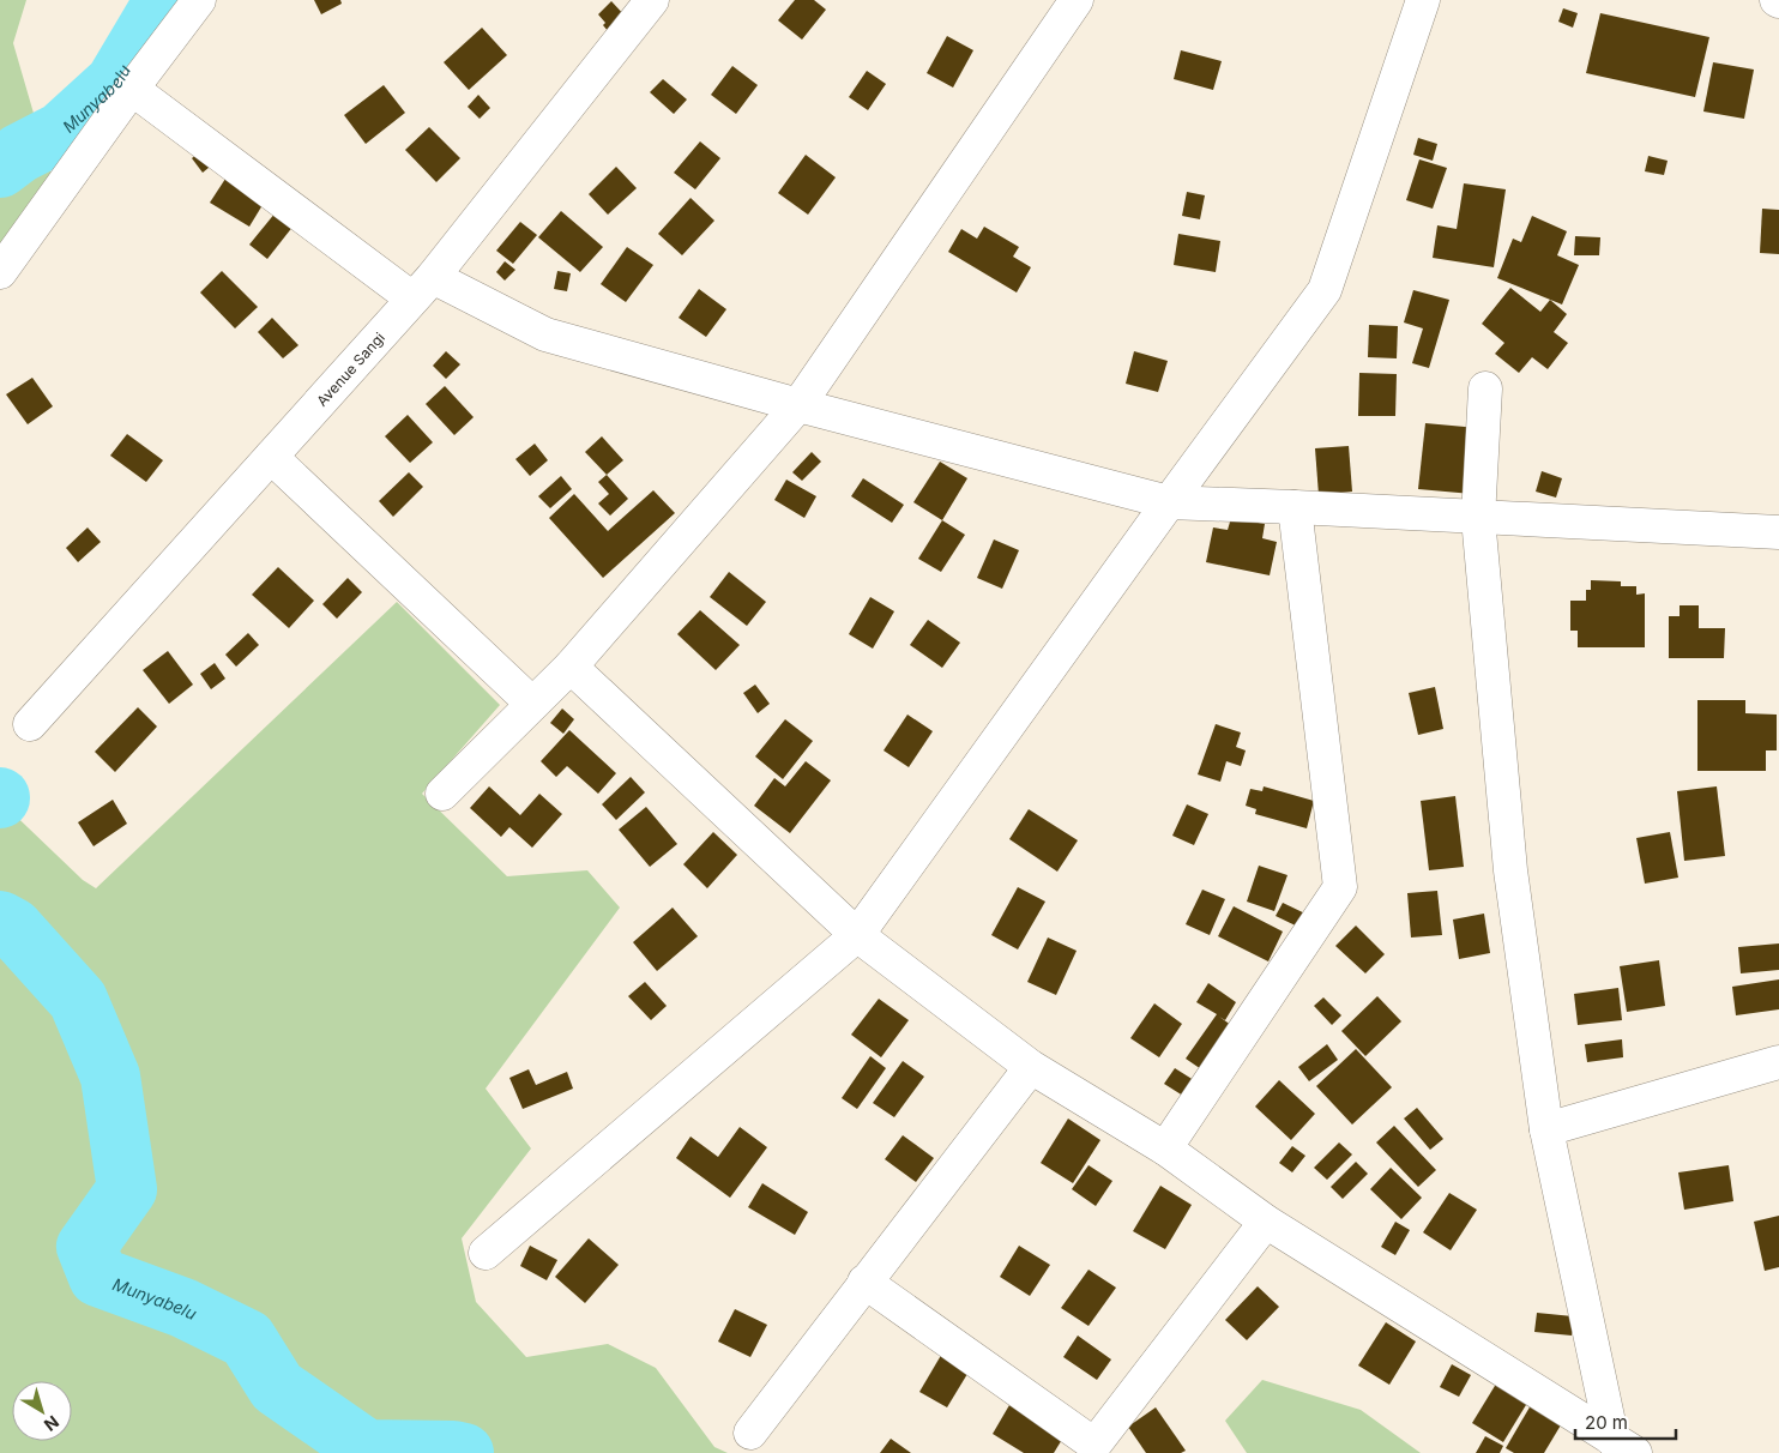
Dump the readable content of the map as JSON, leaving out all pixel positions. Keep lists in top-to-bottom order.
{
  "streets": {
    "street": ["Avenue Sangi"]
  },
  "water": ["Munyabelu"],
  "scale_bar": "20 m",
  "north": "bottom right"
}
